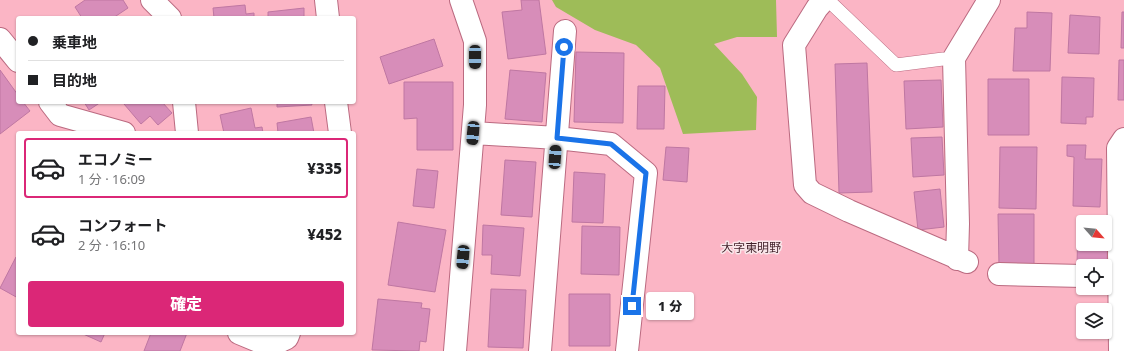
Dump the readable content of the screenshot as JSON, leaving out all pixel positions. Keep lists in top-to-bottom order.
{
  "districts": ["大字東明野"],
  "north": "bottom right",
  "page": {
    "banner": ["乗車地", "目的地"],
    "list": [
      {
        "name": "エコノミー",
        "note": "1 分 · 16:09",
        "value": "¥335"
      },
      {
        "name": "コンフォート",
        "note": "2 分 · 16:10",
        "value": "¥452"
      }
    ],
    "buttons": "確定",
    "bubble": "1 分"
  }
}
